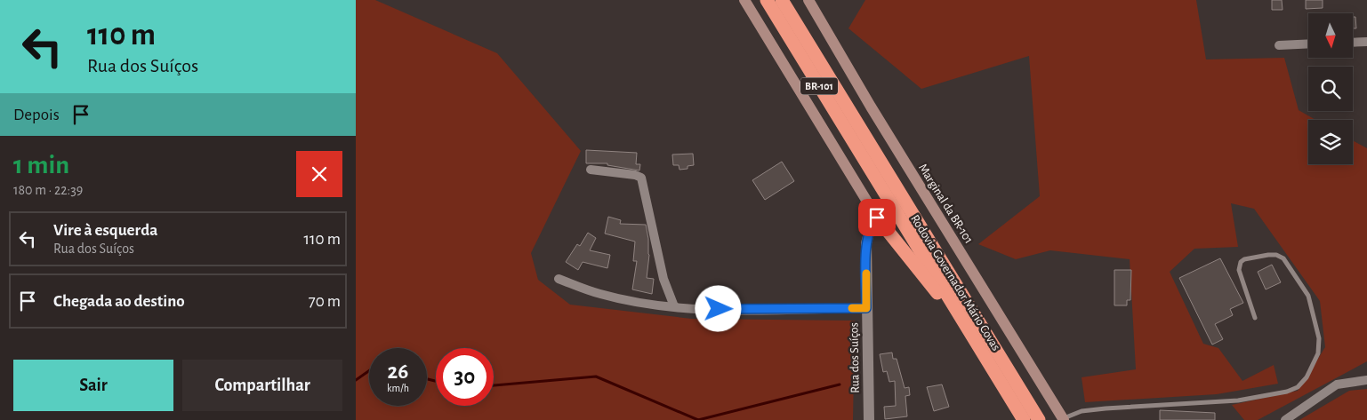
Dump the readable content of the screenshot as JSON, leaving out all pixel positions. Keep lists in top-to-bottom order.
{
  "streets": {
    "highway": ["BR-101", "Rodovia Governador Mário Covas"],
    "main road": ["Marginal da BR-101"],
    "street": ["Rua dos Suíços"]
  },
  "north": "bottom",
  "page": {
    "turn": ["110 m", "Rua dos Suíços"],
    "then": "Depois",
    "heading": ["1 min", "180 m · 22:39"],
    "list": [
      {
        "name": "Vire à esquerda",
        "note": "Rua dos Suíços",
        "value": "110 m"
      },
      {
        "name": "Chegada ao destino",
        "value": "70 m"
      }
    ],
    "speed": "26 km/h",
    "limit": "30",
    "buttons": ["Sair", "Compartilhar"]
  }
}
